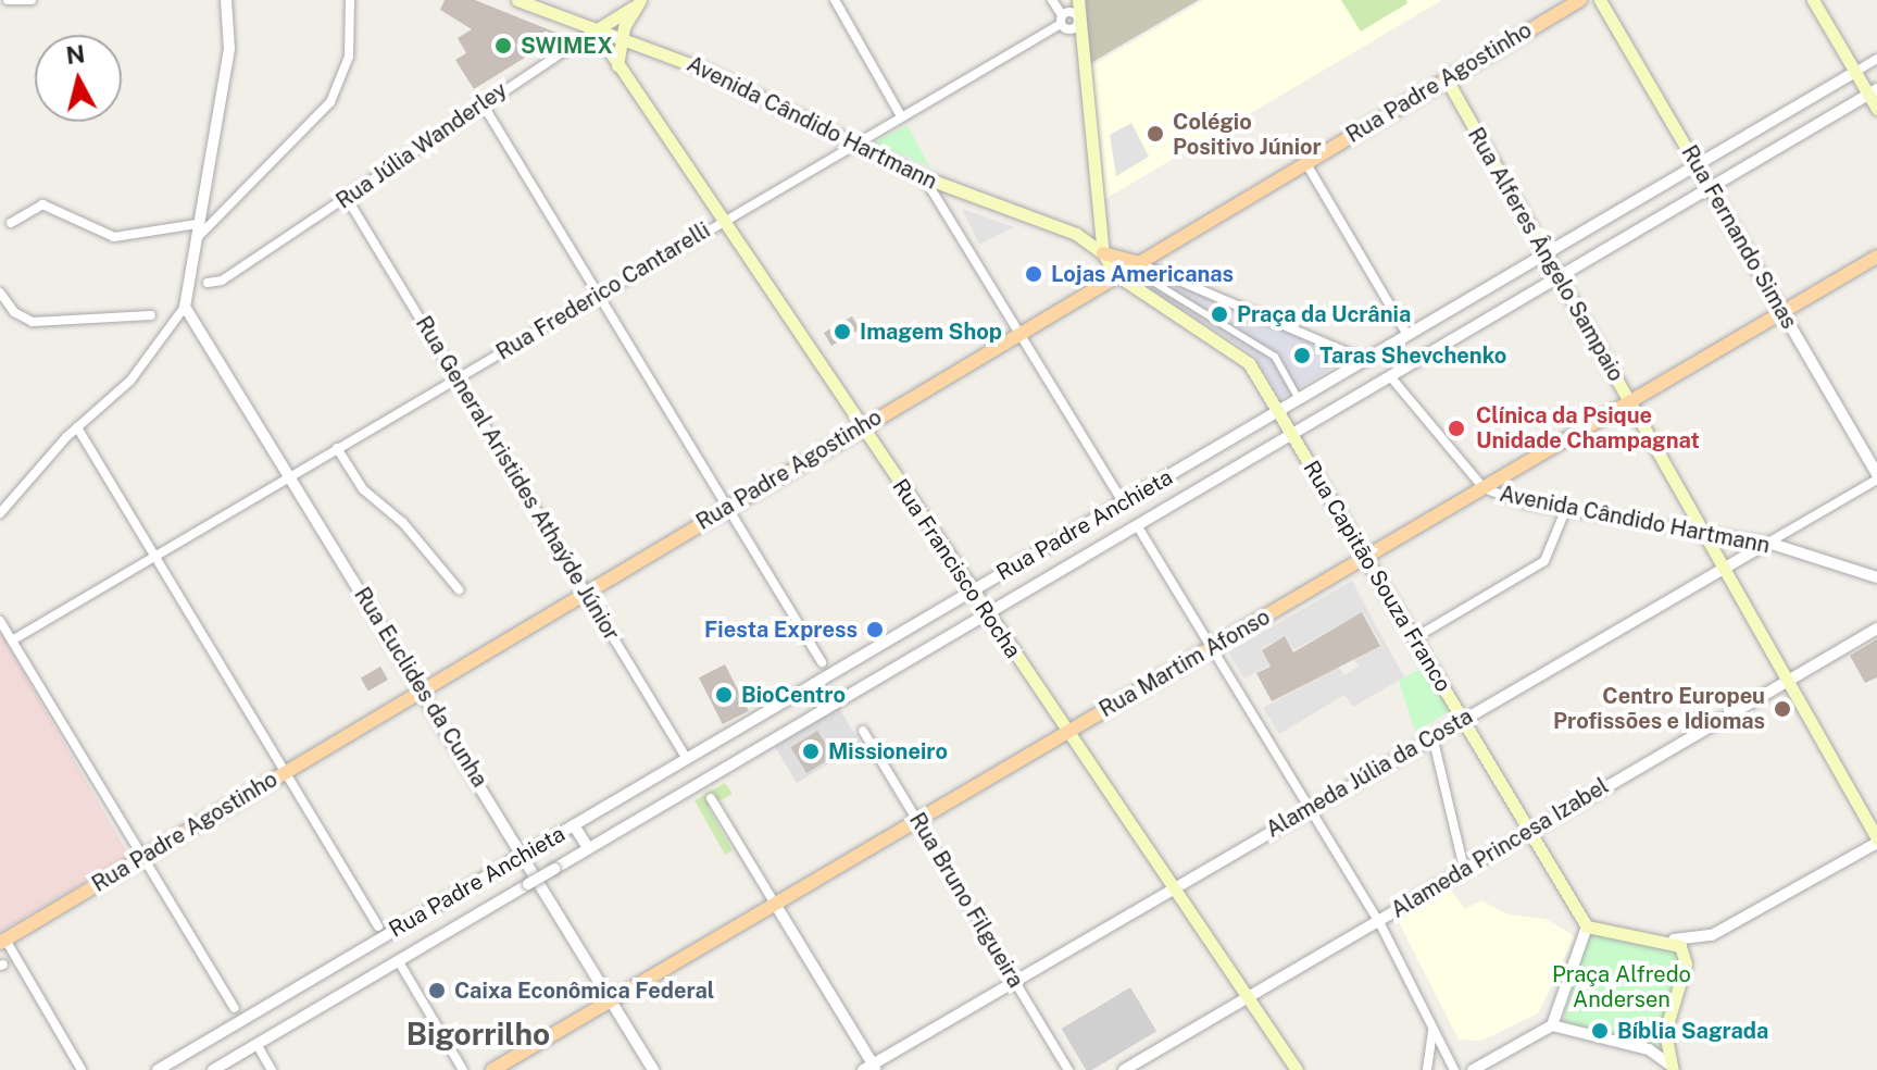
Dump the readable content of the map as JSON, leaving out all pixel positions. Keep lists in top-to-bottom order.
{
  "streets": {
    "main road": [
      "Rua Padre Agostinho",
      "Avenida Cândido Hartmann",
      "Rua Júlia Wanderley",
      "Rua Fernando Simas",
      "Rua Alferes Ângelo Sampaio",
      "Rua Francisco Rocha",
      "Rua Capitão Souza Franco",
      "Rua Martim Afonso"
    ],
    "street": [
      "Rua Frederico Cantarelli",
      "Rua General Aristides Athaýde Júnior",
      "Rua Padre Anchieta",
      "Rua Euclides da Cunha",
      "Alameda Júlia da Costa",
      "Alameda Princesa Izabel",
      "Rua Bruno Filgueira"
    ]
  },
  "crossings": [
    ["Rua Padre Agostinho", "Rua Alferes Ângelo Sampaio"],
    ["Rua Padre Agostinho", "Rua General Aristides Athaýde Júnior"],
    ["Rua Padre Agostinho", "Rua Francisco Rocha"],
    ["Rua Padre Agostinho", "Rua Capitão Souza Franco"],
    ["Rua Padre Agostinho", "Rua Euclides da Cunha"],
    ["Avenida Cândido Hartmann", "Rua Júlia Wanderley"],
    ["Avenida Cândido Hartmann", "Rua Alferes Ângelo Sampaio"],
    ["Avenida Cândido Hartmann", "Rua Frederico Cantarelli"],
    ["Avenida Cândido Hartmann", "Rua Padre Anchieta"],
    ["Avenida Cândido Hartmann", "Rua Francisco Rocha"],
    ["Avenida Cândido Hartmann", "Rua Martim Afonso"],
    ["Avenida Cândido Hartmann", "Alameda Júlia da Costa"],
    ["Rua Júlia Wanderley", "Rua General Aristides Athaýde Júnior"],
    ["Rua Júlia Wanderley", "Rua Francisco Rocha"],
    ["Rua Fernando Simas", "Rua Padre Anchieta"],
    ["Rua Fernando Simas", "Rua Martim Afonso"],
    ["Rua Fernando Simas", "Alameda Júlia da Costa"],
    ["Rua Alferes Ângelo Sampaio", "Rua Padre Anchieta"],
    ["Rua Alferes Ângelo Sampaio", "Rua Martim Afonso"],
    ["Rua Alferes Ângelo Sampaio", "Alameda Júlia da Costa"],
    ["Rua Alferes Ângelo Sampaio", "Alameda Princesa Izabel"],
    ["Rua Frederico Cantarelli", "Rua General Aristides Athaýde Júnior"],
    ["Rua Frederico Cantarelli", "Rua Francisco Rocha"],
    ["Rua Frederico Cantarelli", "Rua Euclides da Cunha"],
    ["Rua General Aristides Athaýde Júnior", "Rua Padre Anchieta"],
    ["Rua Padre Anchieta", "Rua Francisco Rocha"],
    ["Rua Padre Anchieta", "Rua Capitão Souza Franco"],
    ["Rua Francisco Rocha", "Rua Martim Afonso"],
    ["Rua Francisco Rocha", "Alameda Júlia da Costa"],
    ["Rua Francisco Rocha", "Alameda Princesa Izabel"],
    ["Rua Capitão Souza Franco", "Rua Martim Afonso"],
    ["Rua Capitão Souza Franco", "Alameda Júlia da Costa"],
    ["Rua Capitão Souza Franco", "Alameda Princesa Izabel"],
    ["Rua Martim Afonso", "Rua Euclides da Cunha"],
    ["Rua Martim Afonso", "Rua Bruno Filgueira"],
    ["Alameda Júlia da Costa", "Rua Bruno Filgueira"]
  ],
  "districts": ["Bigorrilho"],
  "parks": ["Praça Alfredo Andersen"],
  "places": [
    "SWIMEX",
    "Colégio Positivo Júnior",
    "Lojas Americanas",
    "Praça da Ucrânia",
    "Imagem Shop",
    "Taras Shevchenko",
    "Clínica da Psique Unidade Champagnat",
    "Fiesta Express",
    "BioCentro",
    "Centro Europeu Profissões e Idiomas",
    "Missioneiro",
    "Caixa Econômica Federal",
    "Bíblia Sagrada"
  ],
  "north": "top"
}
